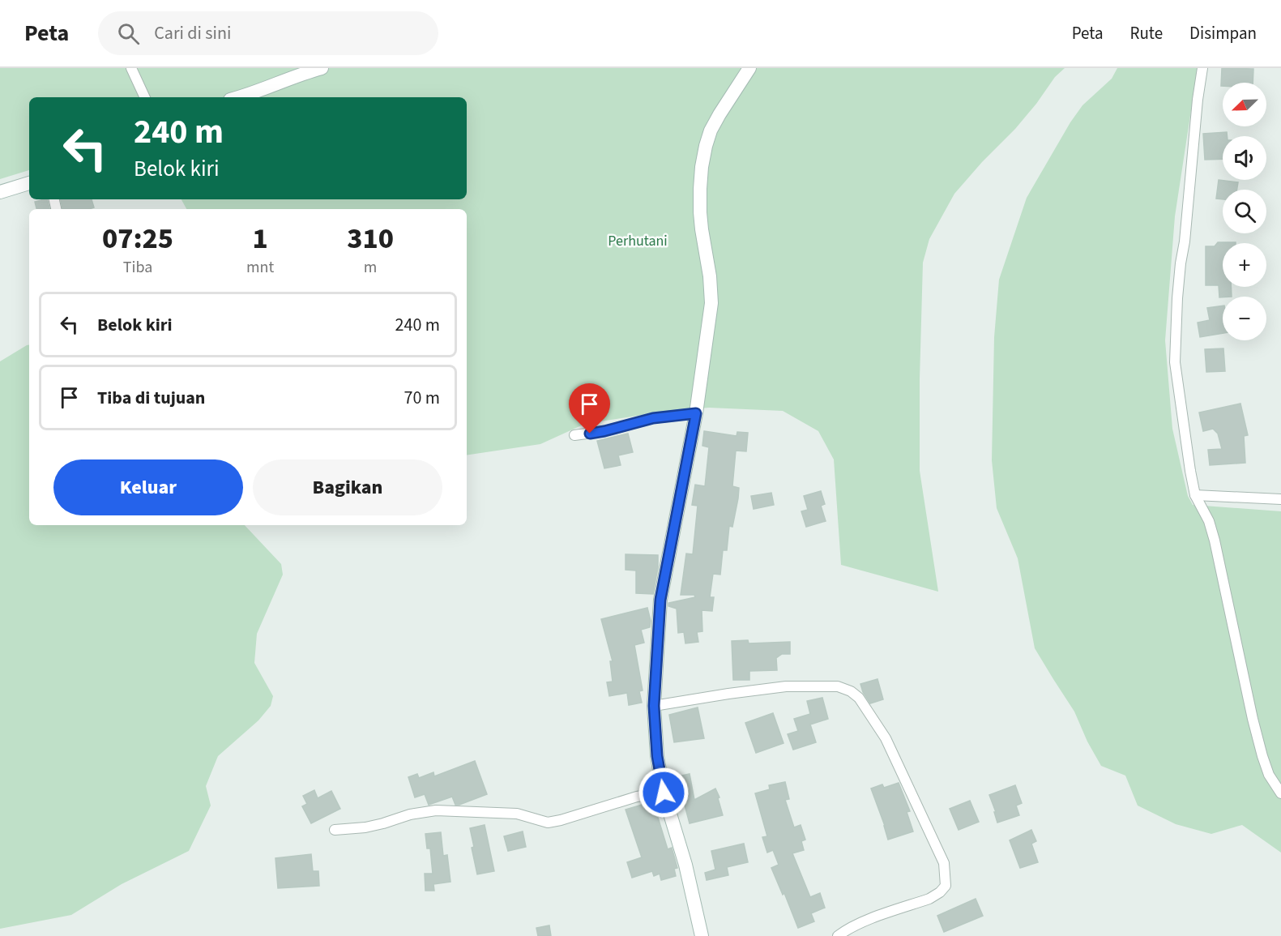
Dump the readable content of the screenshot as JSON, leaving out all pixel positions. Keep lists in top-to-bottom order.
{
  "parks": ["Perhutani"],
  "north": "bottom left",
  "page": {
    "header": "Peta",
    "search": "Cari di sini",
    "nav": ["Peta", "Rute", "Disimpan"],
    "map_buttons": ["+", "−"],
    "turn": ["240 m", "Belok kiri"],
    "eta": [
      "07:25",
      "Tiba",
      "1",
      "mnt",
      "310",
      "m"
    ],
    "list": [
      {
        "name": "Belok kiri",
        "value": "240 m"
      },
      {
        "name": "Tiba di tujuan",
        "value": "70 m"
      }
    ],
    "buttons": ["Keluar", "Bagikan"]
  }
}
